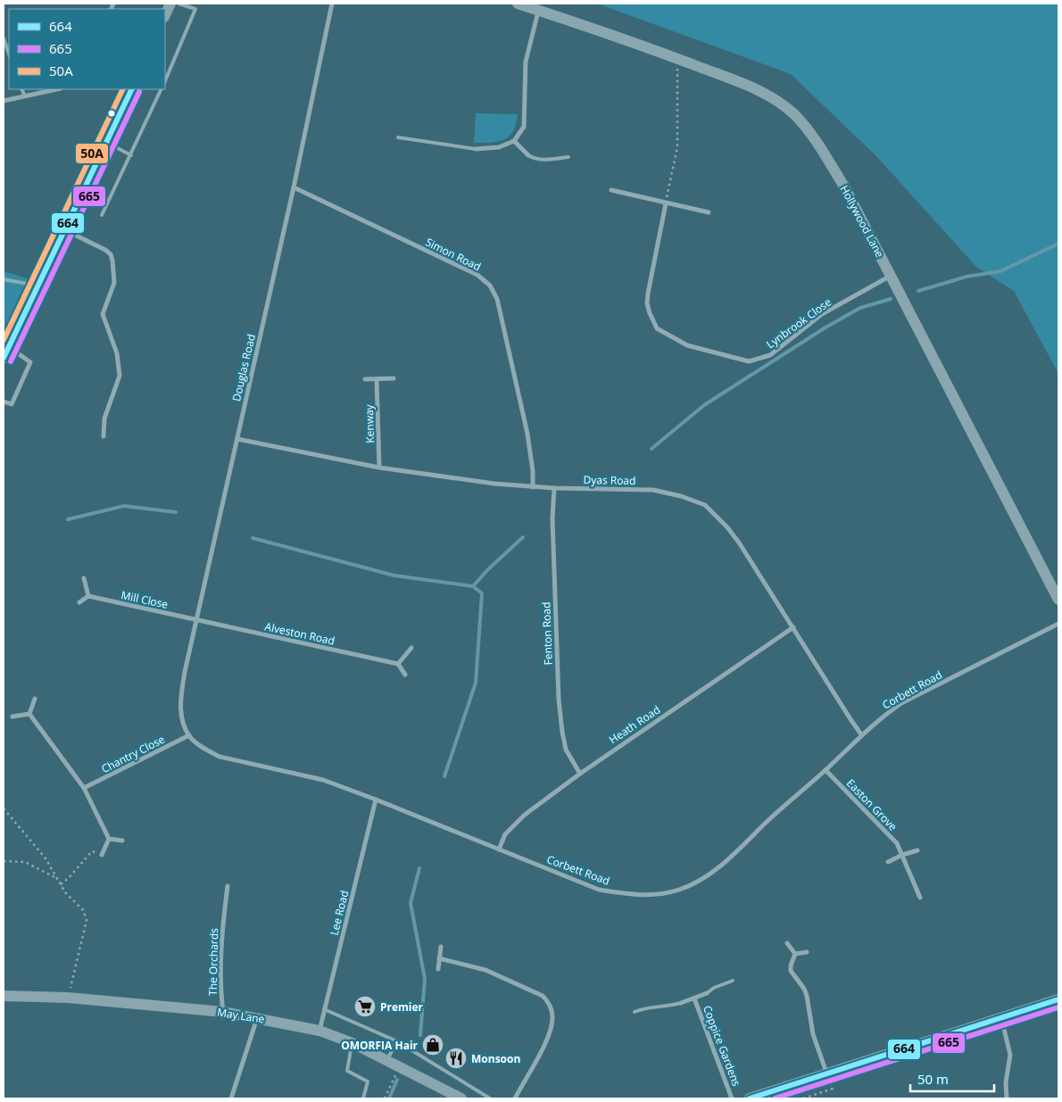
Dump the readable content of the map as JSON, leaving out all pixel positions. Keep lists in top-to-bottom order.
{
  "streets": {
    "street": [
      "Hollywood Lane",
      "Simon Road",
      "Lynbrook Close",
      "Douglas Road",
      "Kenway",
      "Dyas Road",
      "Mill Close",
      "Alveston Road",
      "Fenton Road",
      "Corbett Road",
      "Heath Road",
      "Chantry Close",
      "Easton Grove",
      "Lee Road",
      "The Orchards",
      "May Lane",
      "Coppice Gardens"
    ]
  },
  "crossings": [
    ["Hollywood Lane", "Lynbrook Close"],
    ["Simon Road", "Douglas Road"],
    ["Simon Road", "Dyas Road"],
    ["Douglas Road", "Dyas Road"],
    ["Douglas Road", "Mill Close"],
    ["Douglas Road", "Alveston Road"],
    ["Douglas Road", "Corbett Road"],
    ["Douglas Road", "Chantry Close"],
    ["Kenway", "Dyas Road"],
    ["Dyas Road", "Fenton Road"],
    ["Dyas Road", "Corbett Road"],
    ["Dyas Road", "Heath Road"],
    ["Mill Close", "Alveston Road"],
    ["Fenton Road", "Heath Road"],
    ["Corbett Road", "Heath Road"],
    ["Corbett Road", "Chantry Close"],
    ["Corbett Road", "Easton Grove"],
    ["Corbett Road", "Lee Road"],
    ["Lee Road", "May Lane"],
    ["The Orchards", "May Lane"]
  ],
  "places": {
    "supermarket": ["Premier"],
    "shop": ["OMORFIA Hair"],
    "restaurant": ["Monsoon"]
  },
  "lines": ["transit line 664", "transit line 50A", "transit line 665"],
  "legend": ["664", "665", "50A"],
  "scale_bar": "50 m"
}
